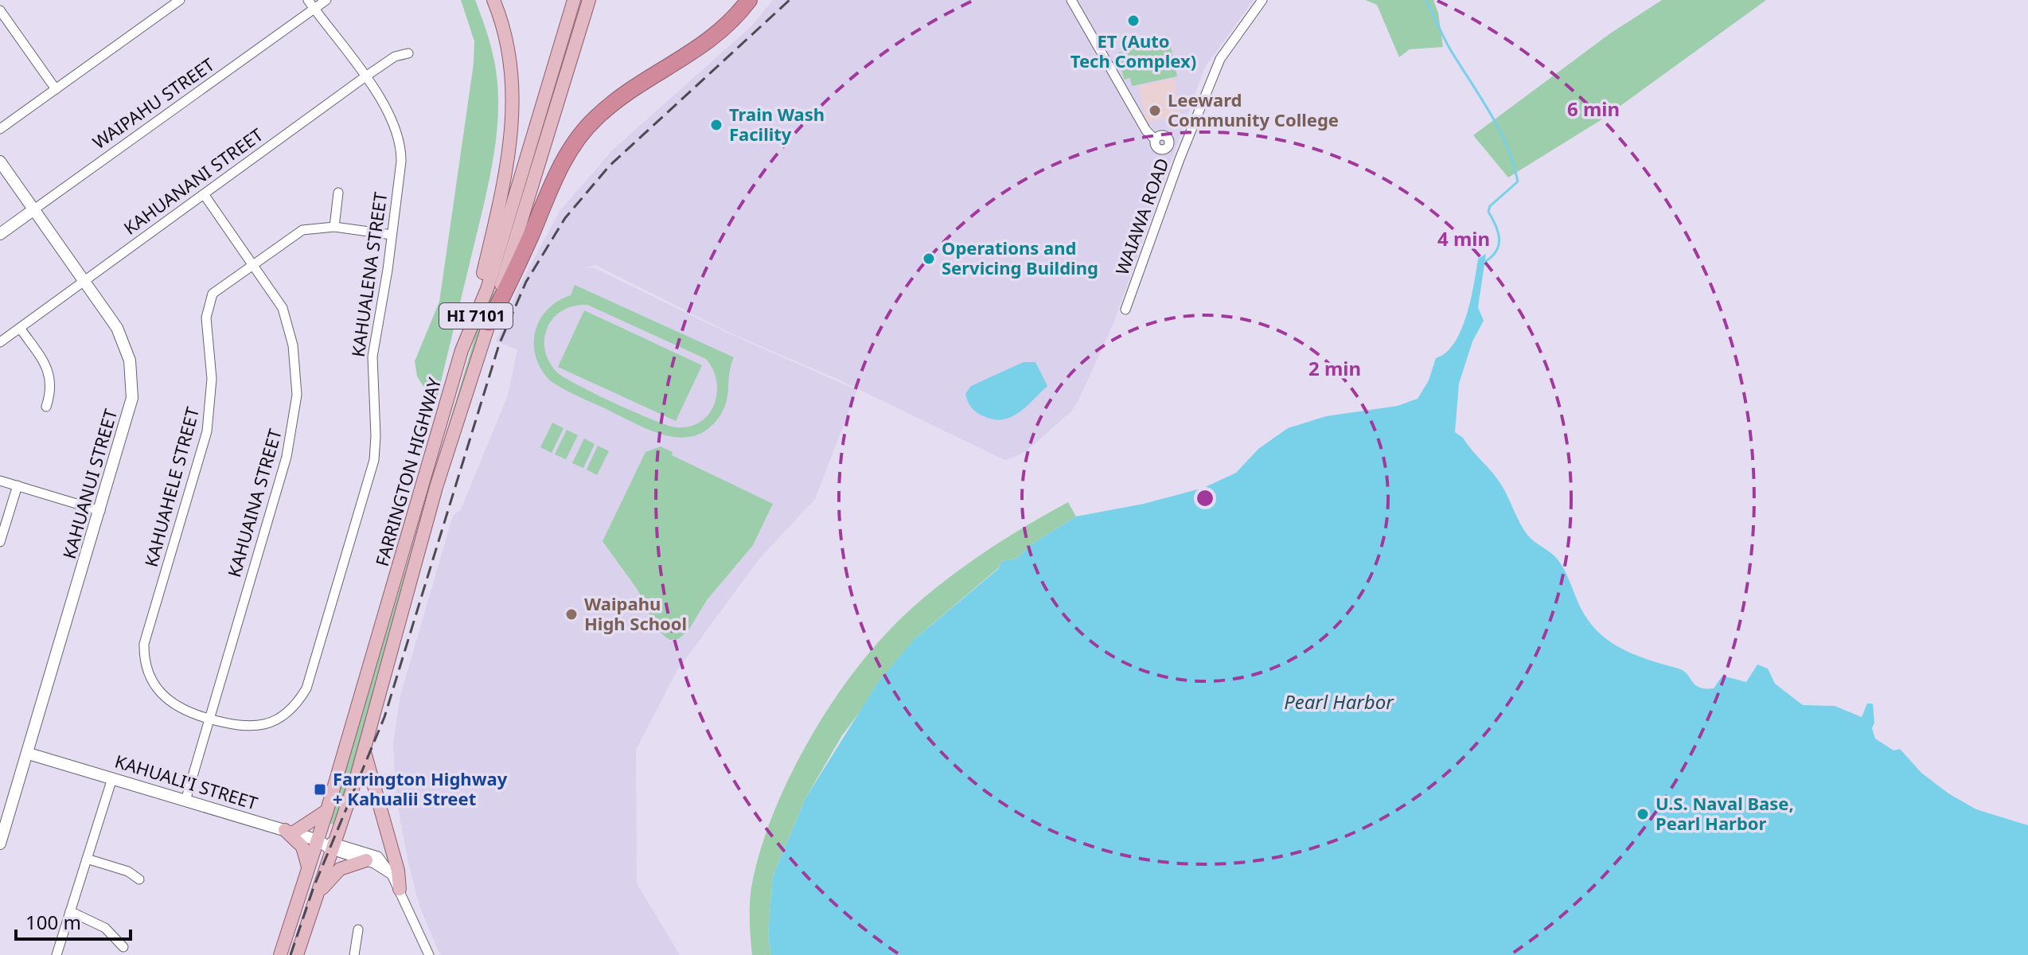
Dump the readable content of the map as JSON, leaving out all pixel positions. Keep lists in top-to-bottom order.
{
  "streets": {
    "main road": ["HI 7101", "FARRINGTON HIGHWAY"],
    "street": [
      "WAIPAHU STREET",
      "KAHUANANI STREET",
      "WAIAWA ROAD",
      "KAHUALENA STREET",
      "KAHUANUI STREET",
      "KAHUAHELE STREET",
      "KAHUAINA STREET",
      "KAHUALI'I STREET"
    ]
  },
  "crossings": [
    ["WAIPAHU STREET", "KAHUALENA STREET"],
    ["WAIPAHU STREET", "KAHUANUI STREET"],
    ["KAHUANANI STREET", "KAHUALENA STREET"],
    ["KAHUANANI STREET", "KAHUANUI STREET"],
    ["KAHUANANI STREET", "KAHUAINA STREET"],
    ["KAHUALENA STREET", "KAHUAHELE STREET"],
    ["KAHUALENA STREET", "KAHUAINA STREET"],
    ["FARRINGTON HIGHWAY", "KAHUALI'I STREET"],
    ["KAHUANUI STREET", "KAHUALI'I STREET"],
    ["KAHUAHELE STREET", "KAHUAINA STREET"],
    ["KAHUAINA STREET", "KAHUALI'I STREET"]
  ],
  "water": ["Pearl Harbor"],
  "places": {
    "other": [
      "ET (Auto Tech Complex)",
      "Leeward Community College",
      "Train Wash Facility",
      "Operations and Servicing Building",
      "Waipahu High School",
      "U.S. Naval Base, Pearl Harbor"
    ],
    "transit": ["Farrington Highway + Kahualii Street"]
  },
  "scale_bar": "100 m",
  "rings": ["6 min", "4 min", "2 min"]
}
